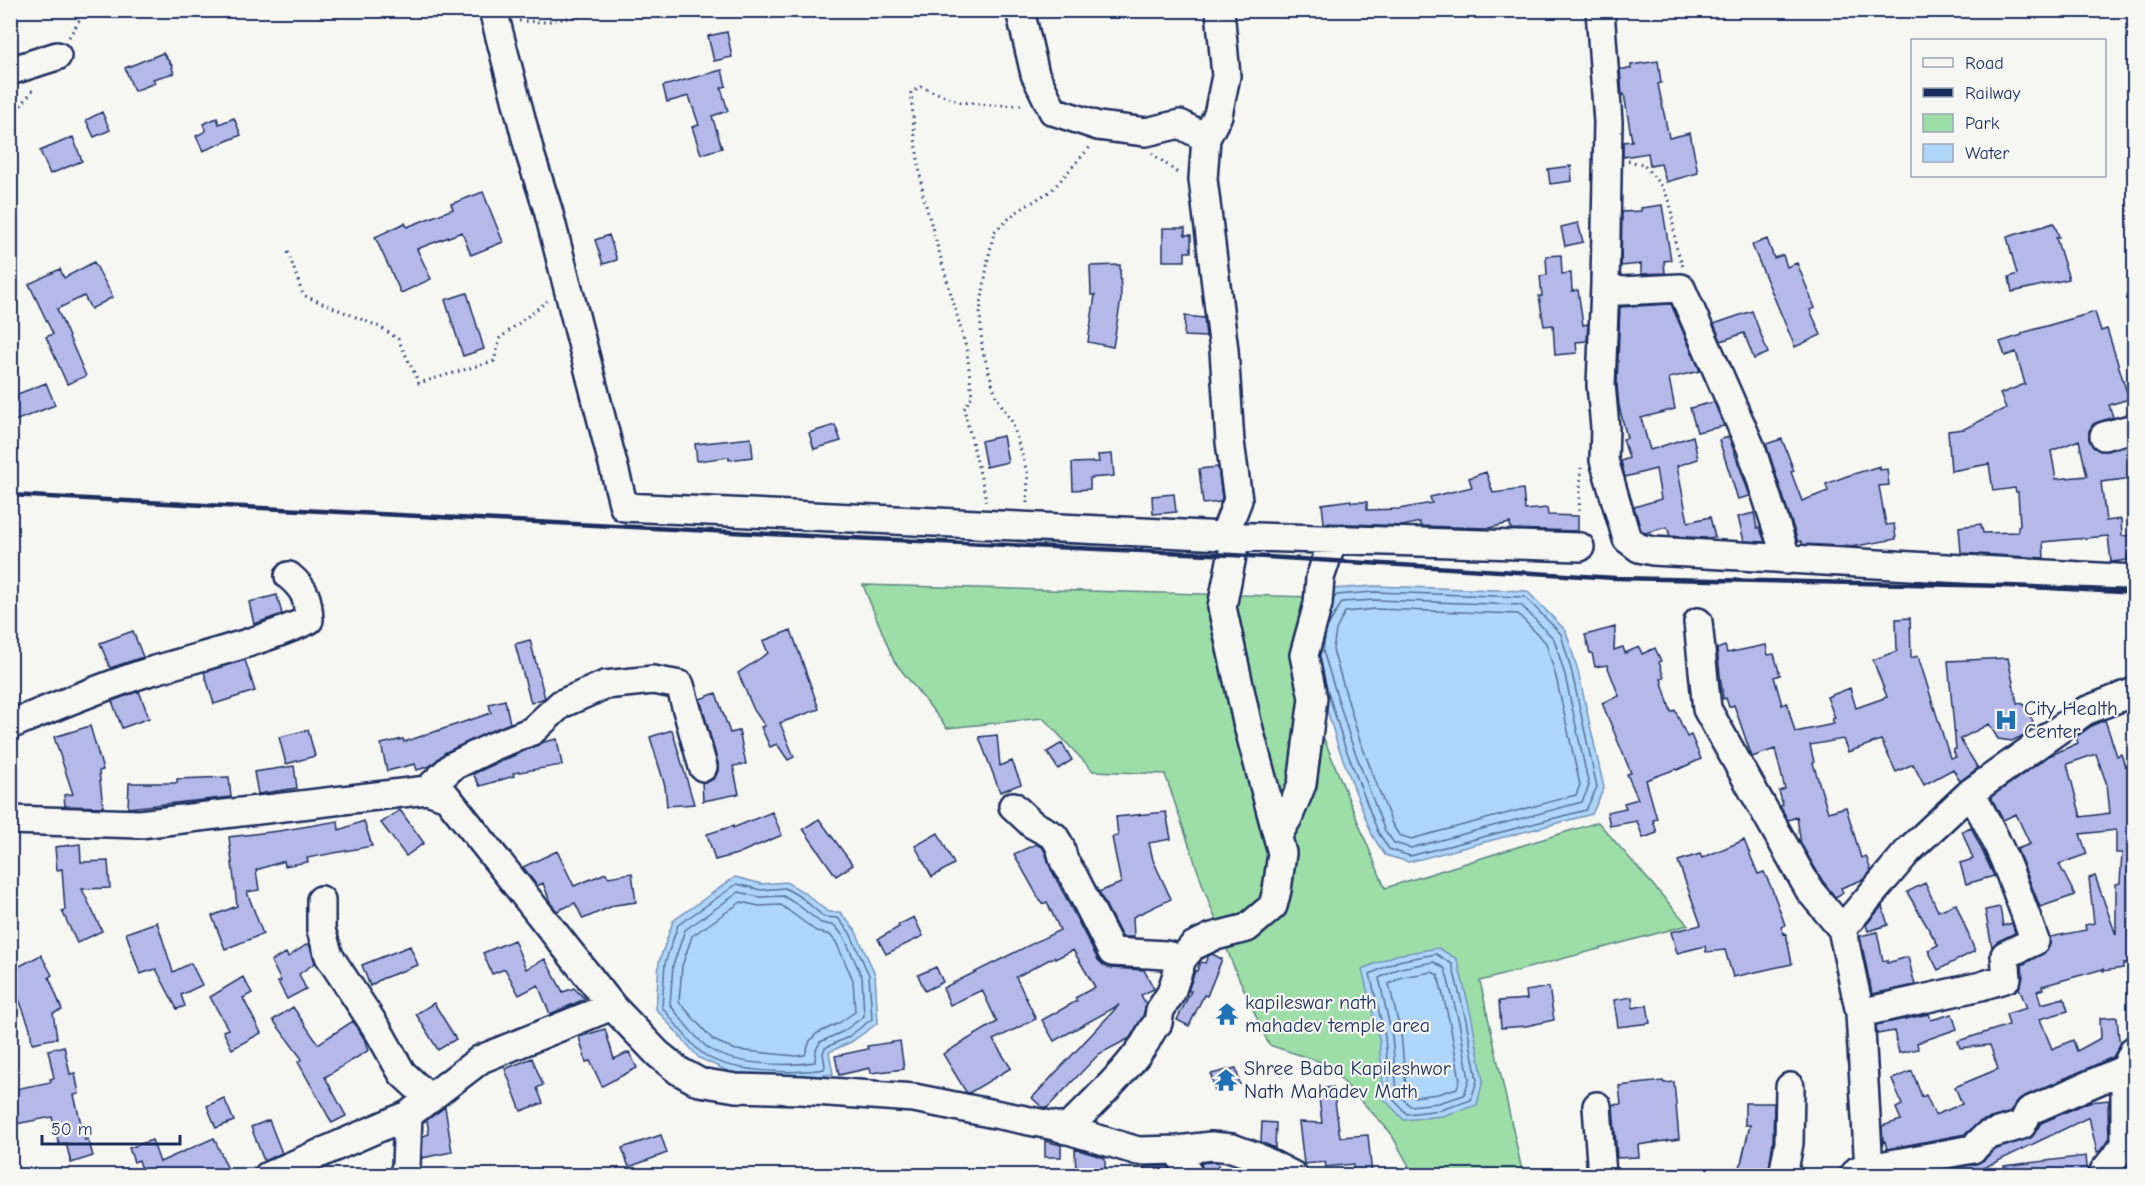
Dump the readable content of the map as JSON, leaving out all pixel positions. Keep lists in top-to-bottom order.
{
  "places": {
    "hospital": ["City Health Center"],
    "temple": ["kapileswar nath mahadev temple area", "Shree Baba Kapileshwor Nath Mahadev Math"]
  },
  "legend": [
    "Road",
    "Railway",
    "Park",
    "Water"
  ],
  "scale_bar": "50 m"
}
